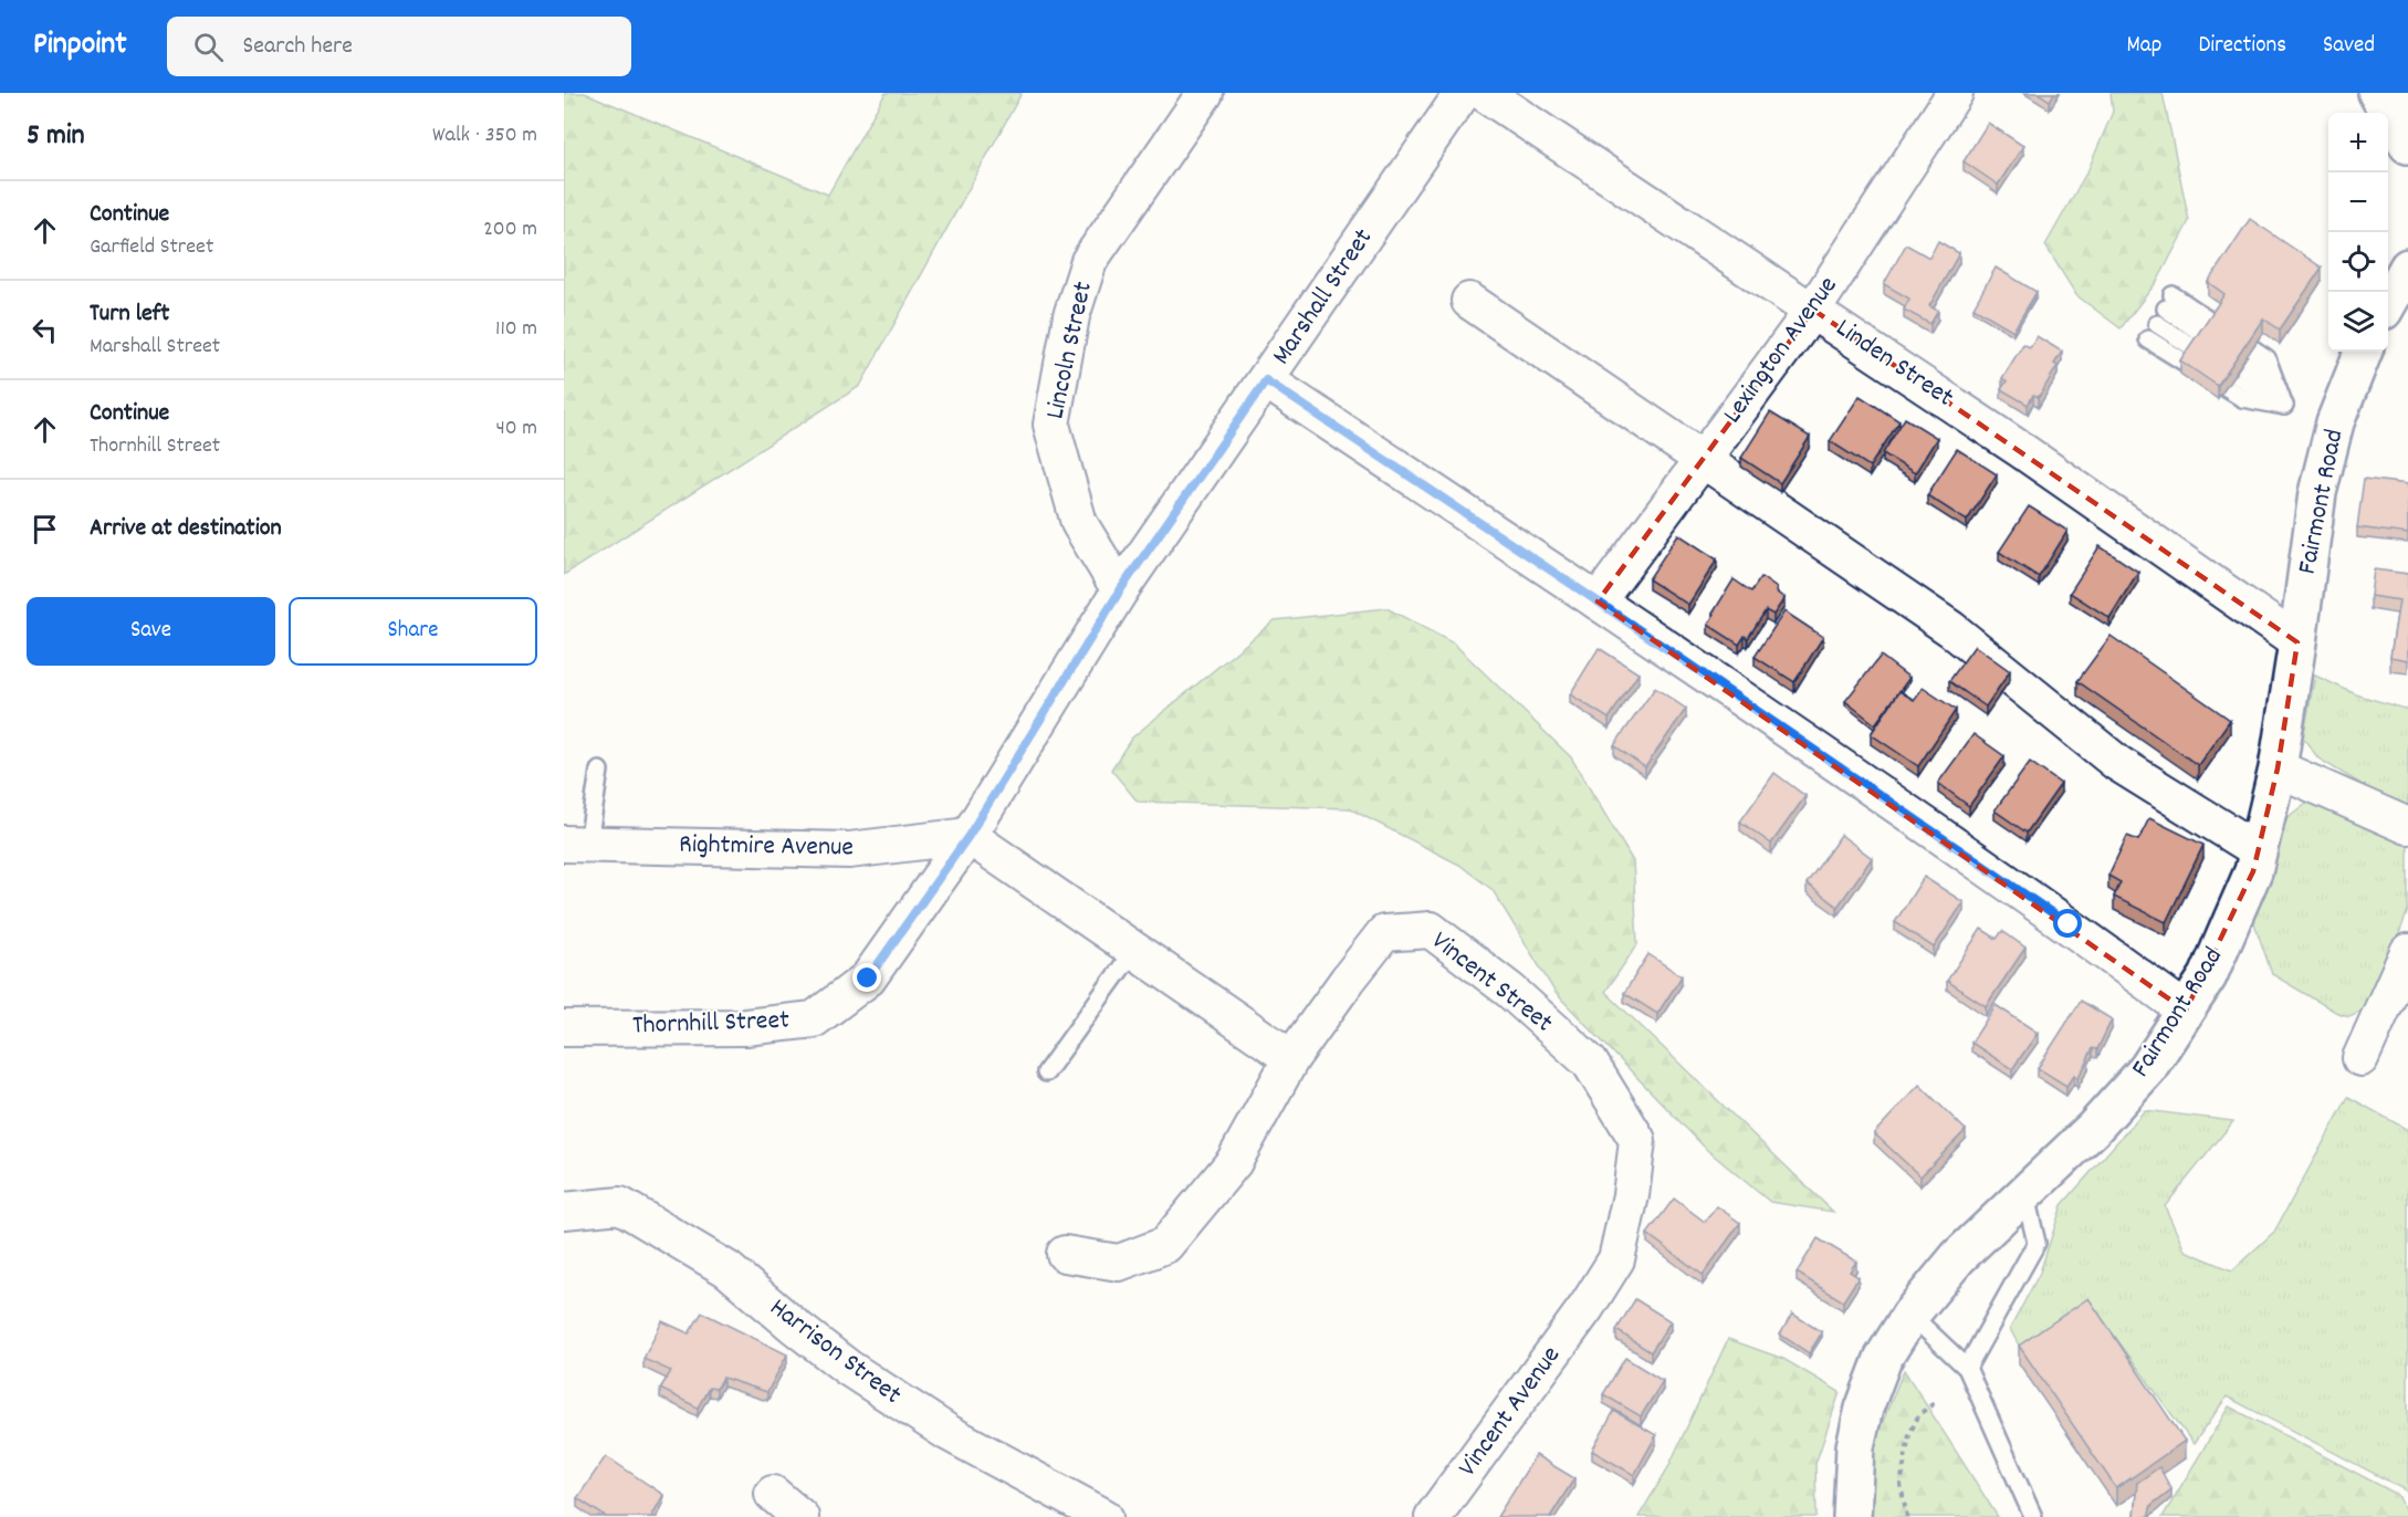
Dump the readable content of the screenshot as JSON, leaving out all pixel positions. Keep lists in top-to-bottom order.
{
  "streets": {
    "main road": ["Fairmont Road"],
    "street": [
      "Marshall Street",
      "Lincoln Street",
      "Lexington Avenue",
      "Linden Street",
      "Rightmire Avenue",
      "Vincent Street",
      "Thornhill Street",
      "Harrison Street",
      "Vincent Avenue"
    ]
  },
  "crossings": [
    ["Marshall Street", "Lincoln Street"],
    ["Marshall Street", "Rightmire Avenue"],
    ["Marshall Street", "Thornhill Street"],
    ["Lexington Avenue", "Linden Street"],
    ["Linden Street", "Fairmont Road"],
    ["Rightmire Avenue", "Thornhill Street"],
    ["Vincent Street", "Vincent Avenue"]
  ],
  "page": {
    "header": "Pinpoint",
    "search": "Search here",
    "nav": ["Map", "Directions", "Saved"],
    "heading": ["5 min", "Walk · 350 m"],
    "map_buttons": ["+", "−"],
    "list": [
      ["Continue", "Garfield Street", "200 m"],
      ["Turn left", "Marshall Street", "110 m"],
      ["Continue", "Thornhill Street", "40 m"],
      "Arrive at destination"
    ],
    "buttons": ["Save", "Share"]
  }
}
